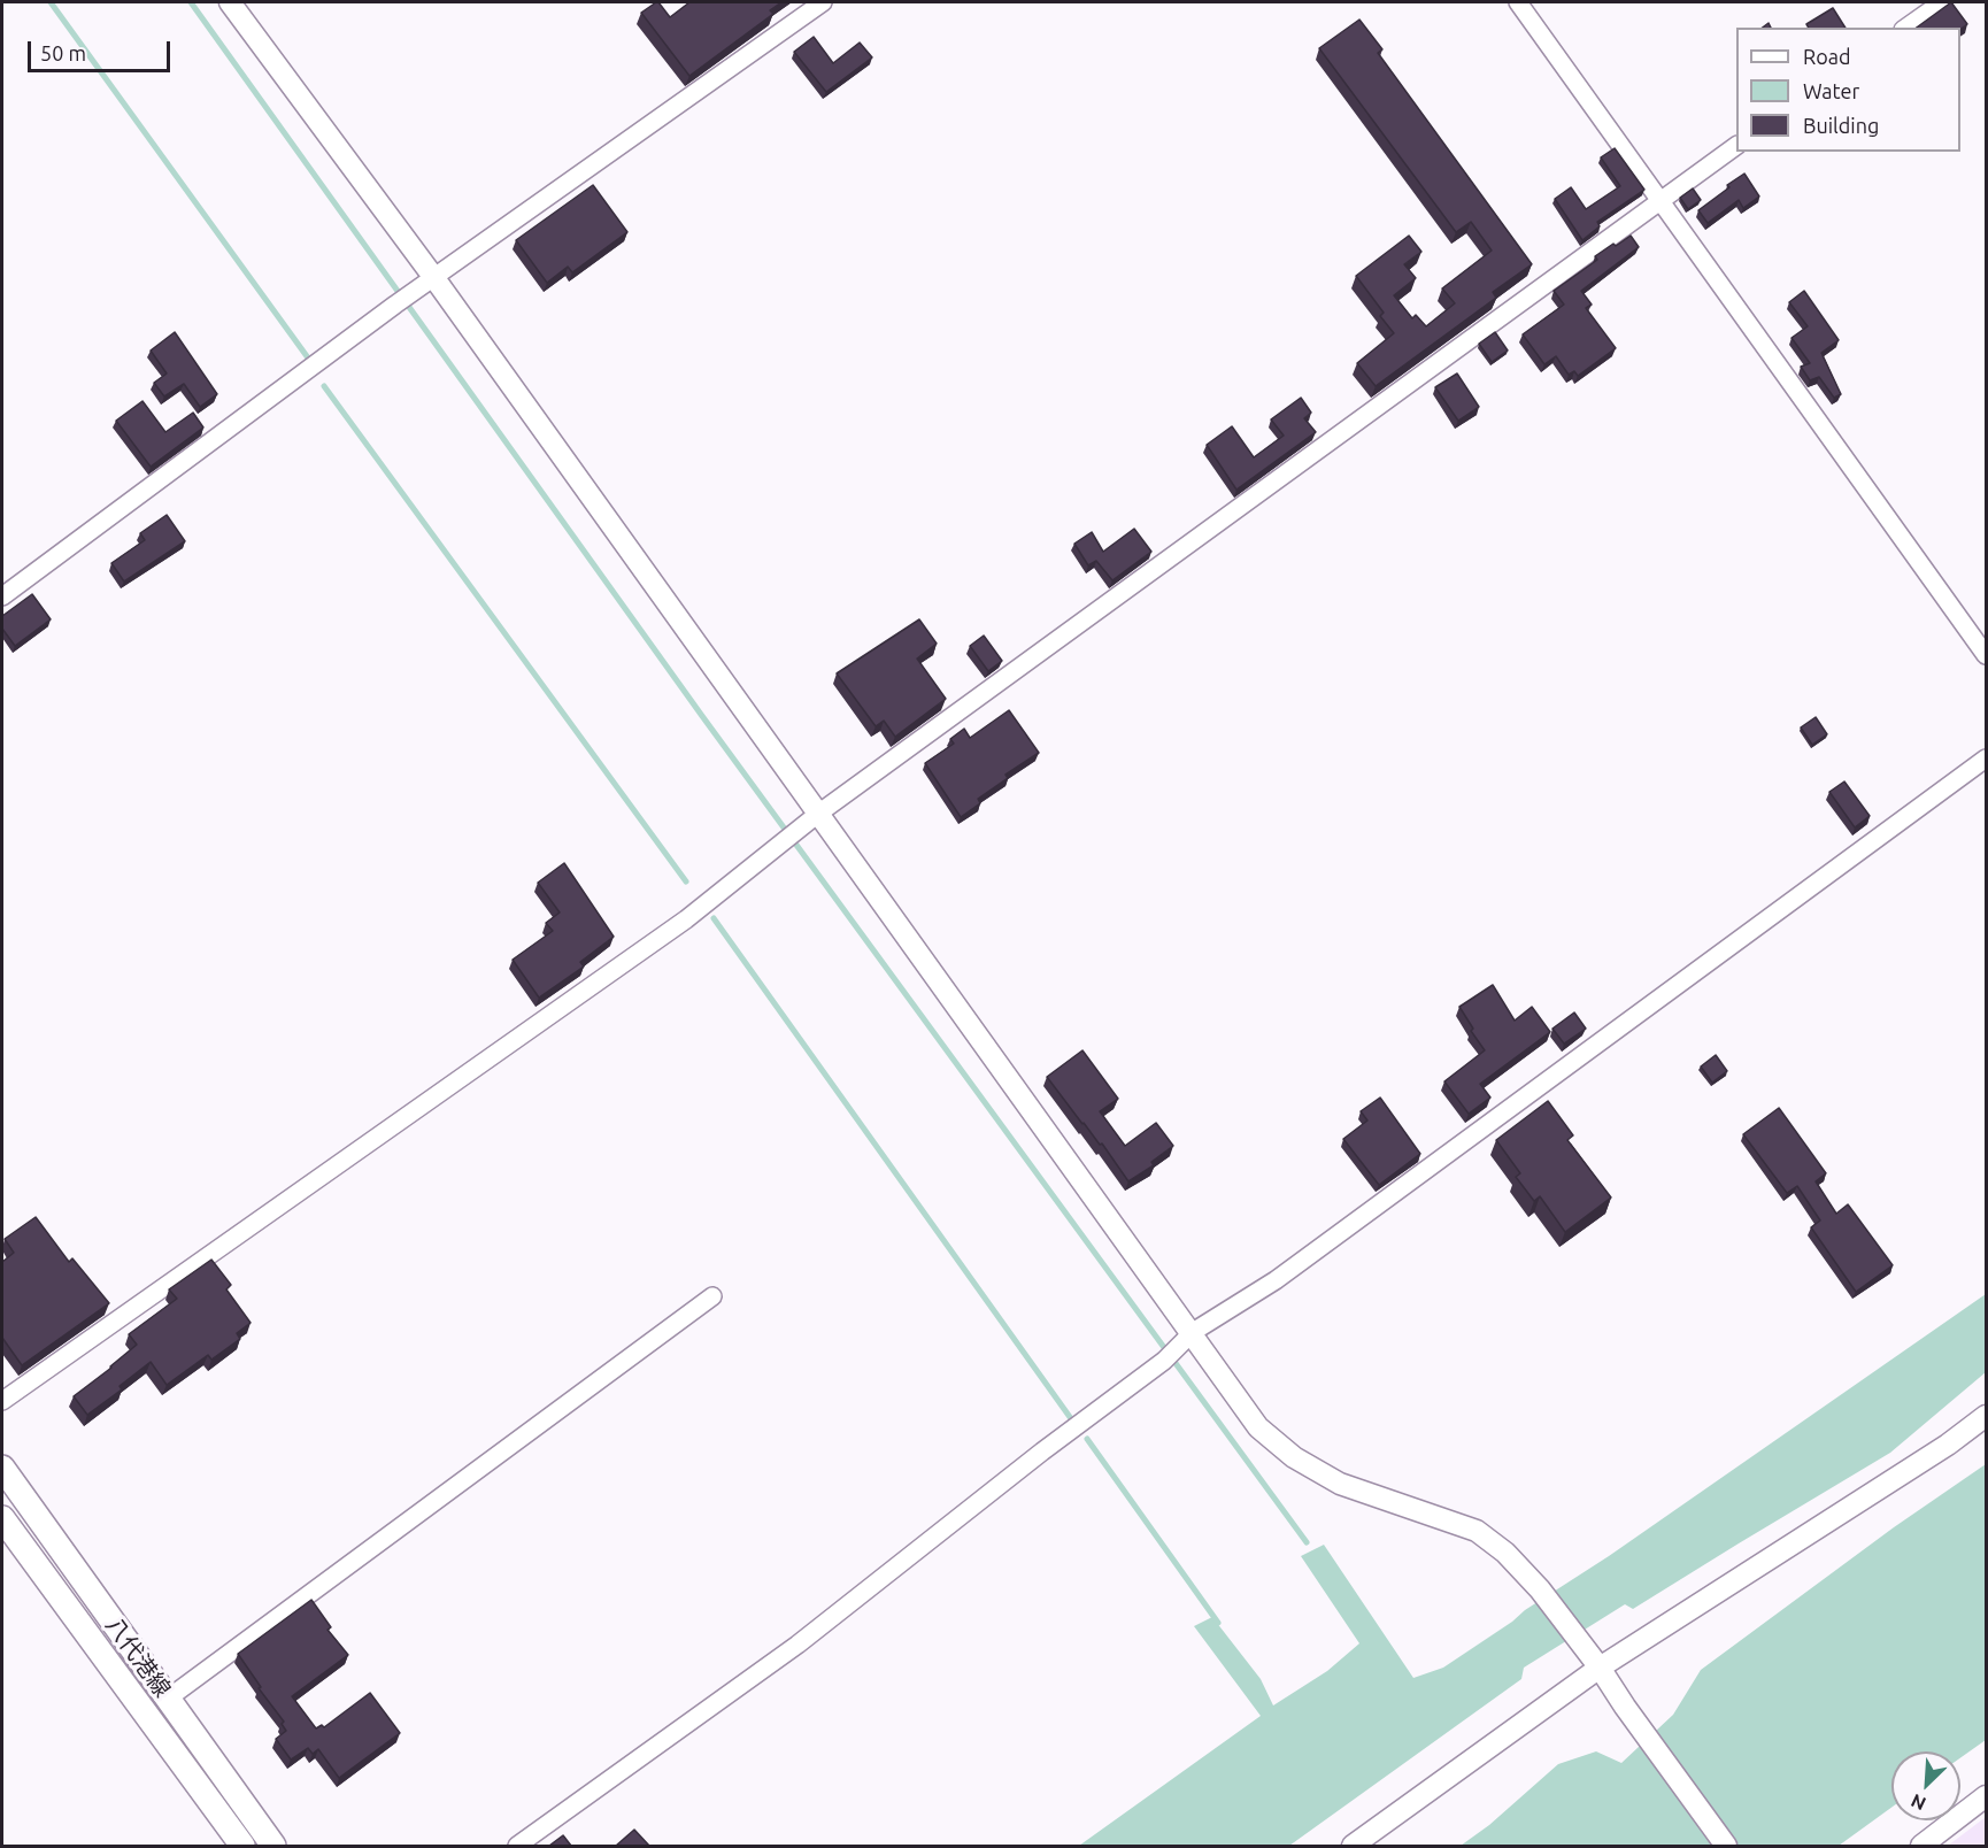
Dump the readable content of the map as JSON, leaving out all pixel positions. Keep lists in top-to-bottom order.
{
  "streets": {
    "main road": ["八代港線"]
  },
  "legend": ["Road", "Water", "Building"],
  "scale_bar": "50 m",
  "north": "bottom left"
}
